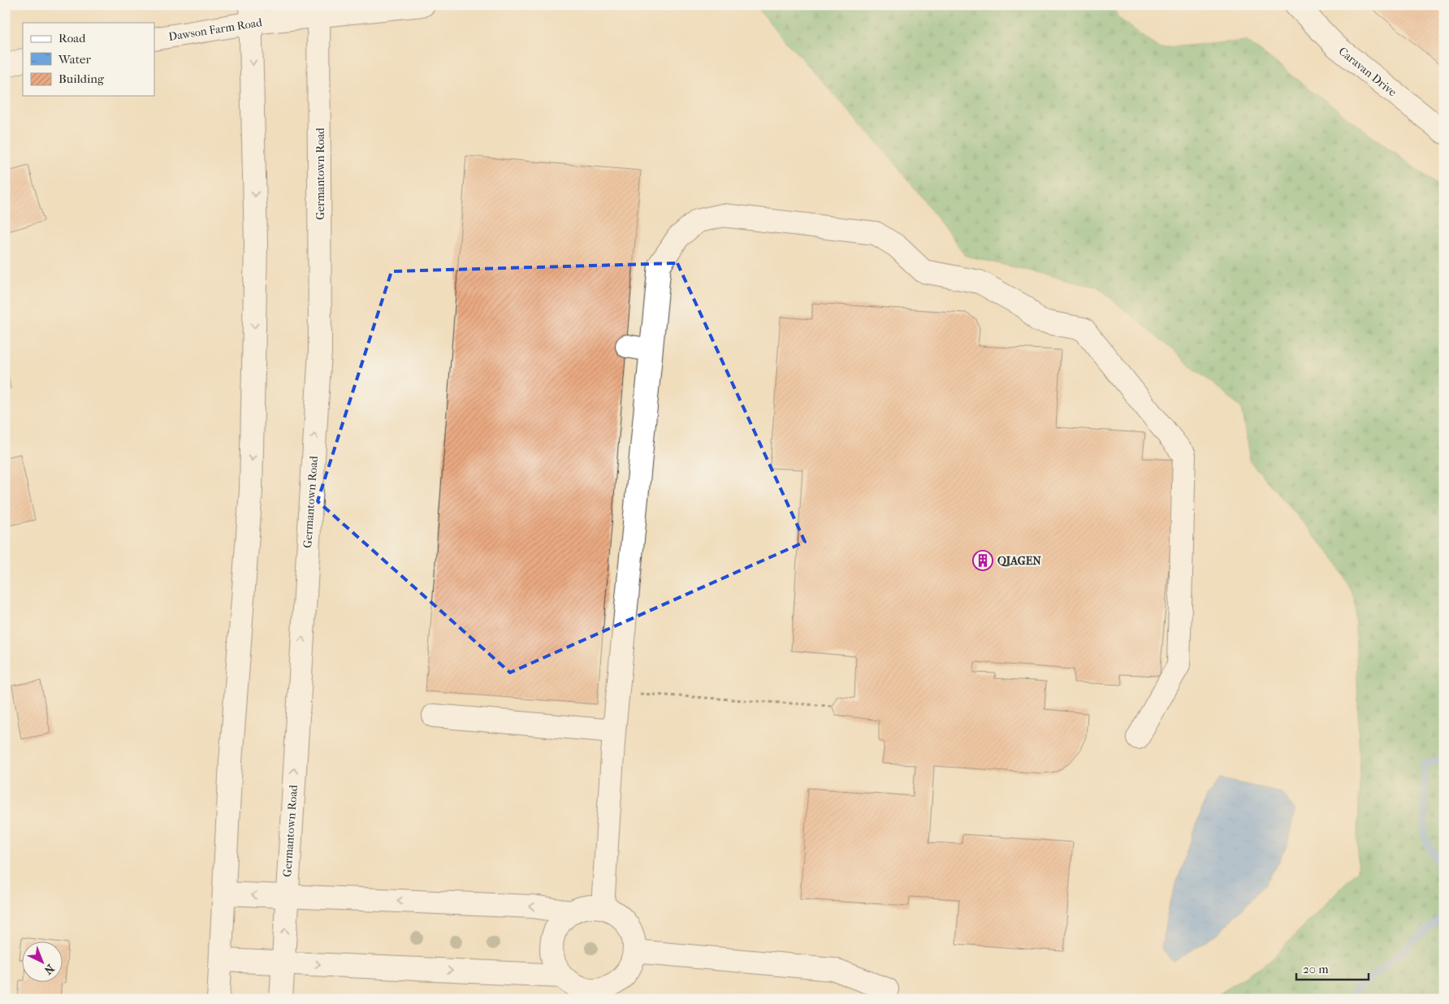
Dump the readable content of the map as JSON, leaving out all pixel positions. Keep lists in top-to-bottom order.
{
  "streets": {
    "main road": ["Dawson Farm Road", "Caravan Drive", "Germantown Road"]
  },
  "crossings": [
    ["Dawson Farm Road", "Germantown Road"]
  ],
  "places": {
    "building": ["QIAGEN"]
  },
  "legend": ["Road", "Water", "Building"],
  "scale_bar": "20 m",
  "north": "bottom right"
}
